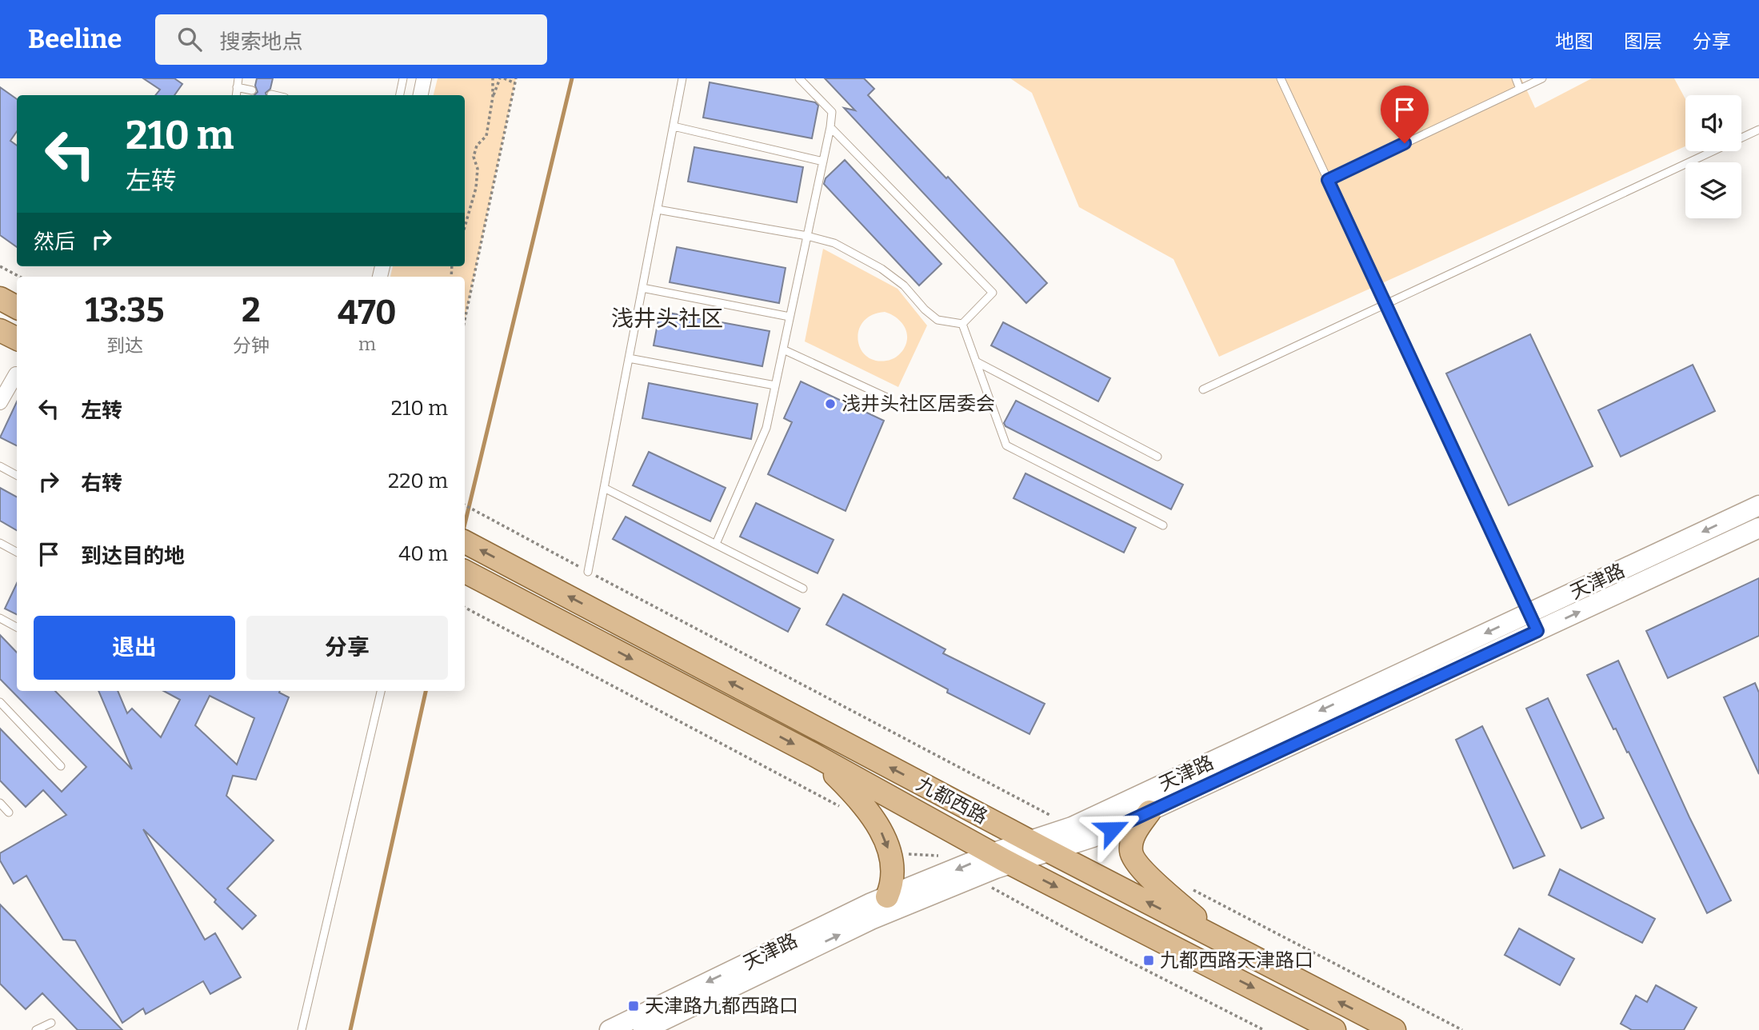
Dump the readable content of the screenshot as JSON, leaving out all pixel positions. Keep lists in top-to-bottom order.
{
  "streets": {
    "main road": ["天津路", "九都西路"]
  },
  "crossings": [
    ["天津路", "九都西路"]
  ],
  "districts": ["浅井头社区"],
  "places": {
    "other": ["浅井头社区居委会"],
    "transit": ["九都西路天津路口", "天津路九都西路口"]
  },
  "page": {
    "header": "Beeline",
    "search": "搜索地点",
    "nav": ["地图", "图层", "分享"],
    "turn": ["210 m", "左转"],
    "then": "然后",
    "eta": [
      "13:35",
      "到达",
      "2",
      "分钟",
      "470",
      "m"
    ],
    "list": [
      {
        "name": "左转",
        "value": "210 m"
      },
      {
        "name": "右转",
        "value": "220 m"
      },
      {
        "name": "到达目的地",
        "value": "40 m"
      }
    ],
    "buttons": ["退出", "分享"]
  }
}
